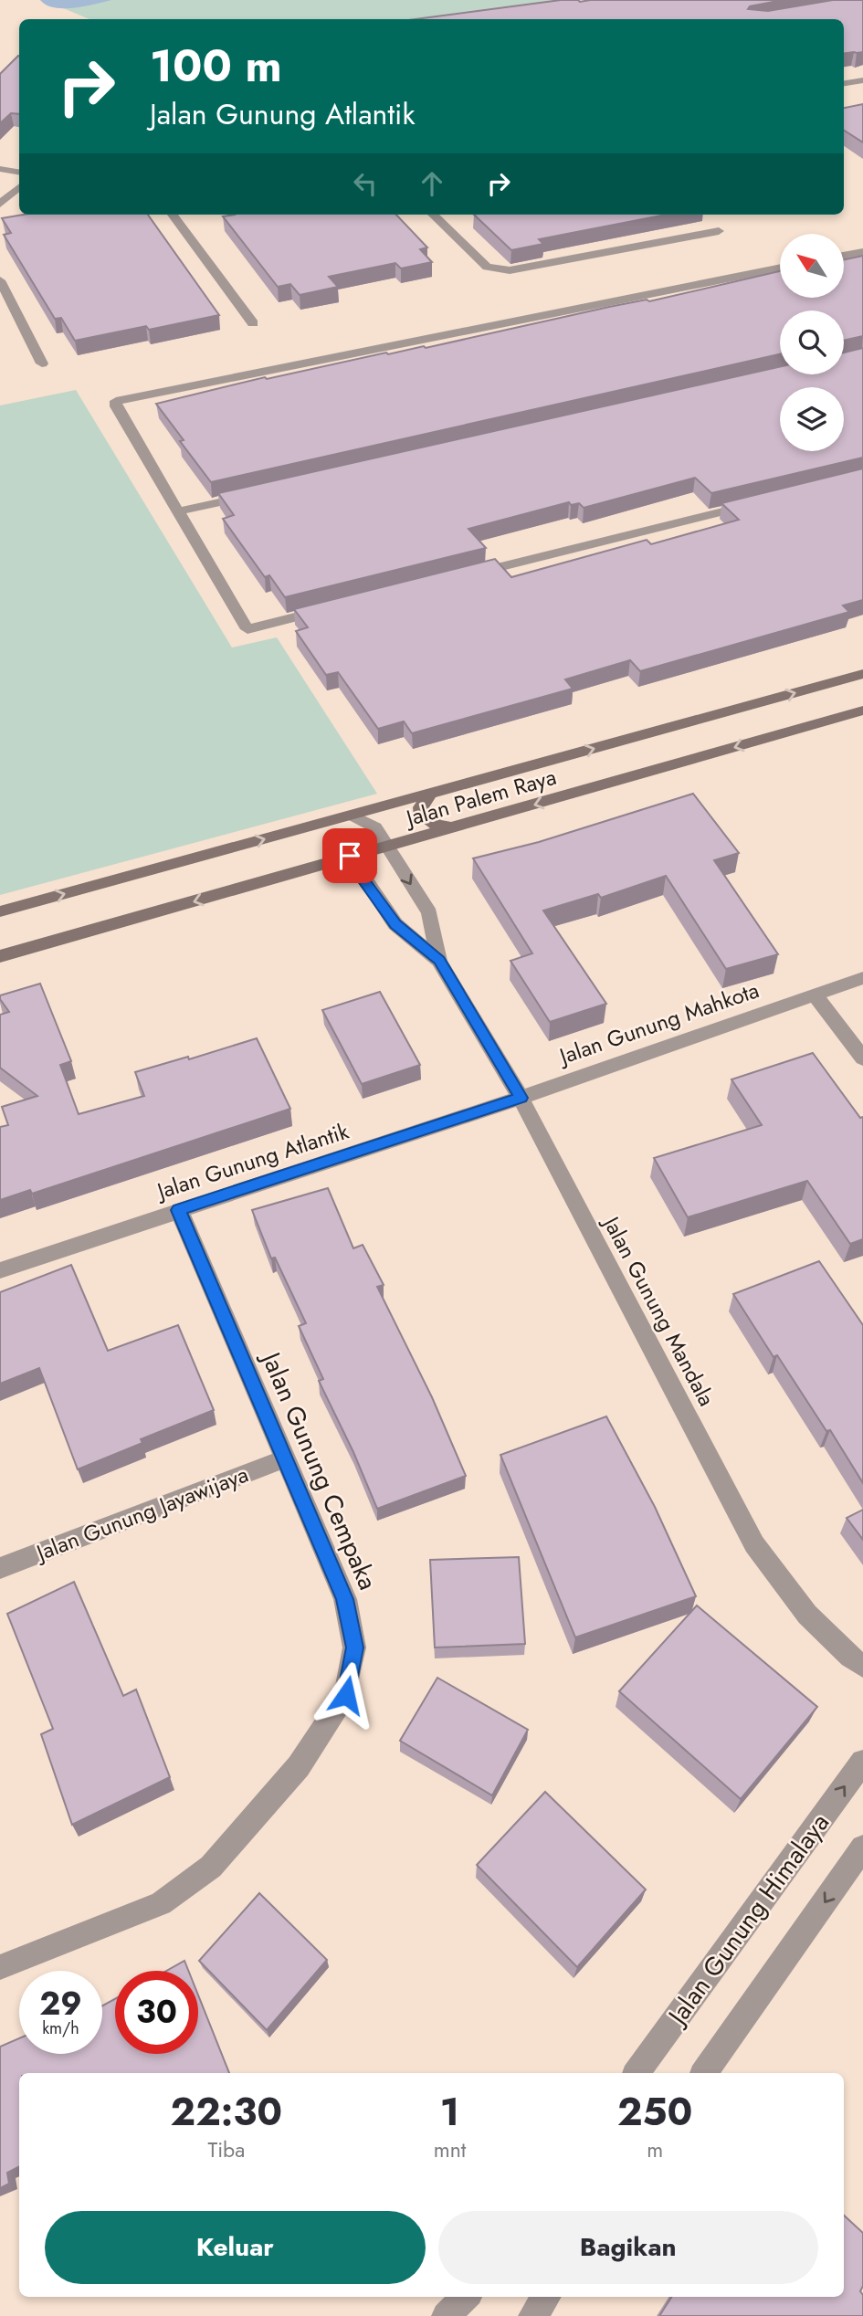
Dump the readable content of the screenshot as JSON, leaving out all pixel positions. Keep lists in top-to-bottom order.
{
  "streets": {
    "street": [
      "Jalan Palem Raya",
      "Jalan Gunung Mahkota",
      "Jalan Gunung Atlantik",
      "Jalan Gunung Mandala",
      "Jalan Gunung Cempaka",
      "Jalan Gunung Jayawijaya",
      "Jalan Gunung Himalaya"
    ]
  },
  "crossings": [
    ["Jalan Palem Raya", "Jalan Gunung Mandala"],
    ["Jalan Gunung Mahkota", "Jalan Gunung Atlantik"],
    ["Jalan Gunung Mahkota", "Jalan Gunung Mandala"],
    ["Jalan Gunung Atlantik", "Jalan Gunung Mandala"],
    ["Jalan Gunung Atlantik", "Jalan Gunung Cempaka"],
    ["Jalan Gunung Cempaka", "Jalan Gunung Jayawijaya"]
  ],
  "north": "top left",
  "page": {
    "turn": ["100 m", "Jalan Gunung Atlantik"],
    "speed": "29 km/h",
    "limit": "30",
    "eta": [
      "22:30",
      "Tiba",
      "1",
      "mnt",
      "250",
      "m"
    ],
    "buttons": ["Keluar", "Bagikan"]
  }
}
